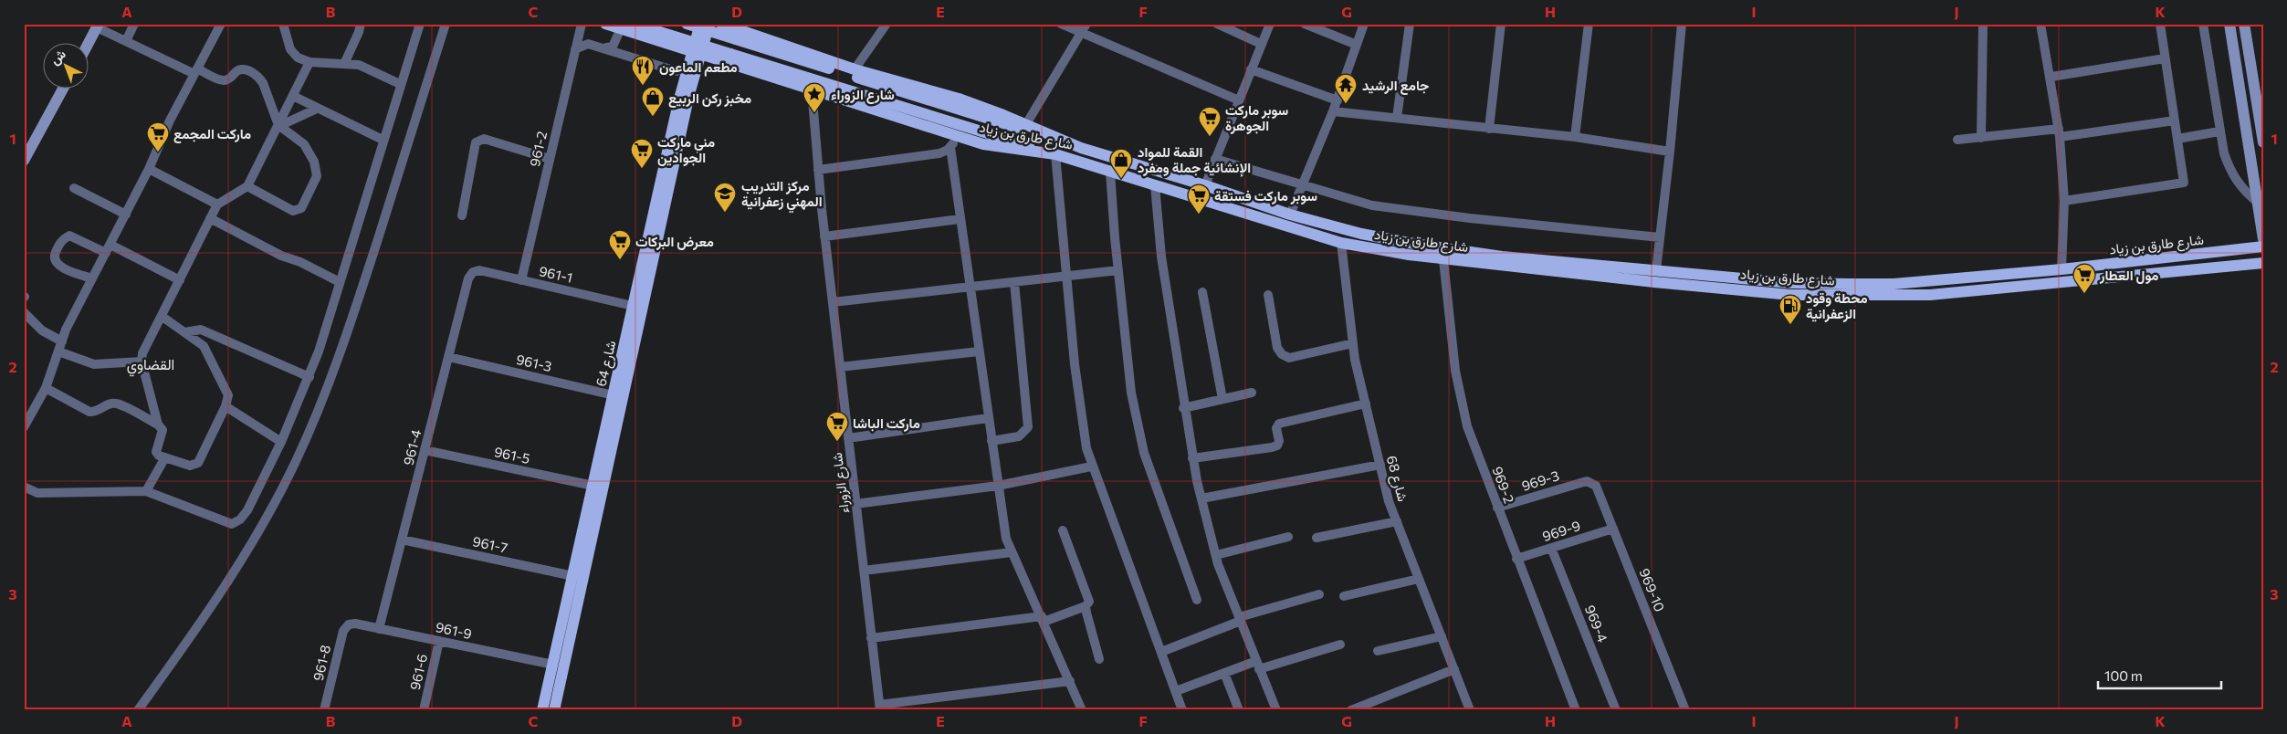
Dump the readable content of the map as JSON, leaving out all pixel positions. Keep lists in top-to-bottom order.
{
  "streets": {
    "main road": ["شارع طارق بن زياد", "شارع 64"],
    "street": [
      "961-2",
      "961-1",
      "961-3",
      "961-4",
      "961-5",
      "شارع 68",
      "969-3",
      "شارع الزوراء",
      "969-2",
      "969-9",
      "961-7",
      "969-10",
      "969-4",
      "961-9",
      "961-8",
      "961-6"
    ]
  },
  "crossings": [
    ["شارع طارق بن زياد", "شارع 64"],
    ["شارع طارق بن زياد", "شارع 68"],
    ["شارع طارق بن زياد", "شارع الزوراء"],
    ["شارع طارق بن زياد", "969-2"],
    ["961-2", "961-1"],
    ["961-1", "شارع 64"],
    ["961-1", "961-4"],
    ["961-3", "شارع 64"],
    ["961-3", "961-4"],
    ["شارع 64", "961-5"],
    ["شارع 64", "961-7"],
    ["شارع 64", "961-9"],
    ["961-4", "961-5"],
    ["961-4", "961-7"],
    ["961-4", "961-9"],
    ["969-3", "969-2"],
    ["969-3", "969-10"],
    ["969-2", "969-9"],
    ["969-9", "969-10"],
    ["969-9", "969-4"],
    ["961-9", "961-8"],
    ["961-9", "961-6"]
  ],
  "districts": ["القضاوي"],
  "places": {
    "restaurant": ["مطعم الماعون"],
    "temple": ["جامع الرشيد"],
    "place": ["شارع الزوراء"],
    "shop": ["مخبز ركن الربيع", "القمة للمواد الإنشائية جملة ومفرد"],
    "supermarket": [
      "سوبر ماركت الجوهرة",
      "ماركت المجمع",
      "مني ماركت الجوادين",
      "سوبر ماركت فستقة",
      "معرض البركات",
      "مول العطار",
      "ماركت الباشا"
    ],
    "school or university": ["مركز التدريب المهني زعفرانية"],
    "fuel station": ["محطة وقود الزعفرانية"]
  },
  "scale_bar": "100 m",
  "north": "top left",
  "grid": {
    "columns": [
      "A",
      "B",
      "C",
      "D",
      "E",
      "F",
      "G",
      "H",
      "I",
      "J",
      "K"
    ],
    "rows": ["1", "2", "3"]
  }
}
